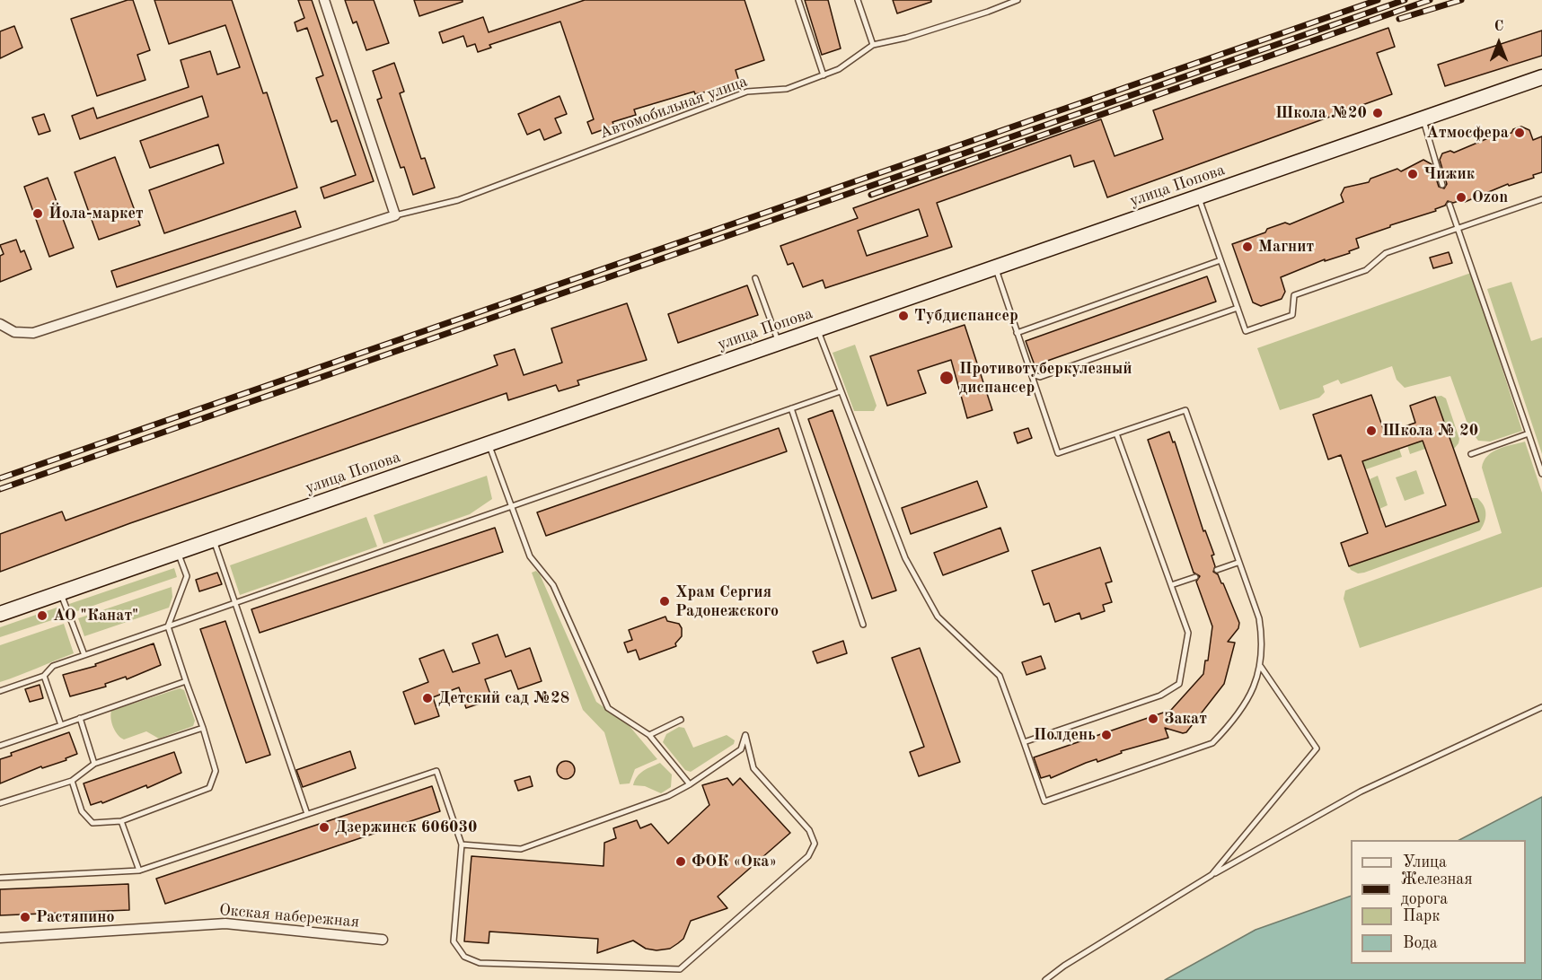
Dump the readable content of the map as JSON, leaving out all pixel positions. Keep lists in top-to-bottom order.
{
  "streets": {
    "street": ["улица Попова", "Окская набережная"],
    "lane": ["Автомобильная улица"]
  },
  "places": [
    "Школа №20",
    "Атмосфера",
    "Чижик",
    "Ozon",
    "Йола-маркет",
    "Магнит",
    "Тубдиспансер",
    "Противотуберкулезный диспансер",
    "Школа № 20",
    "Храм Сергия Радонежского",
    "АО \"Канат\"",
    "Детский сад №28",
    "Закат",
    "Полдень",
    "Дзержинск 606030",
    "ФОК «Ока»",
    "Растяпино"
  ],
  "legend": [
    "Улица",
    "Железная дорога",
    "Парк",
    "Вода"
  ],
  "north": "top"
}
